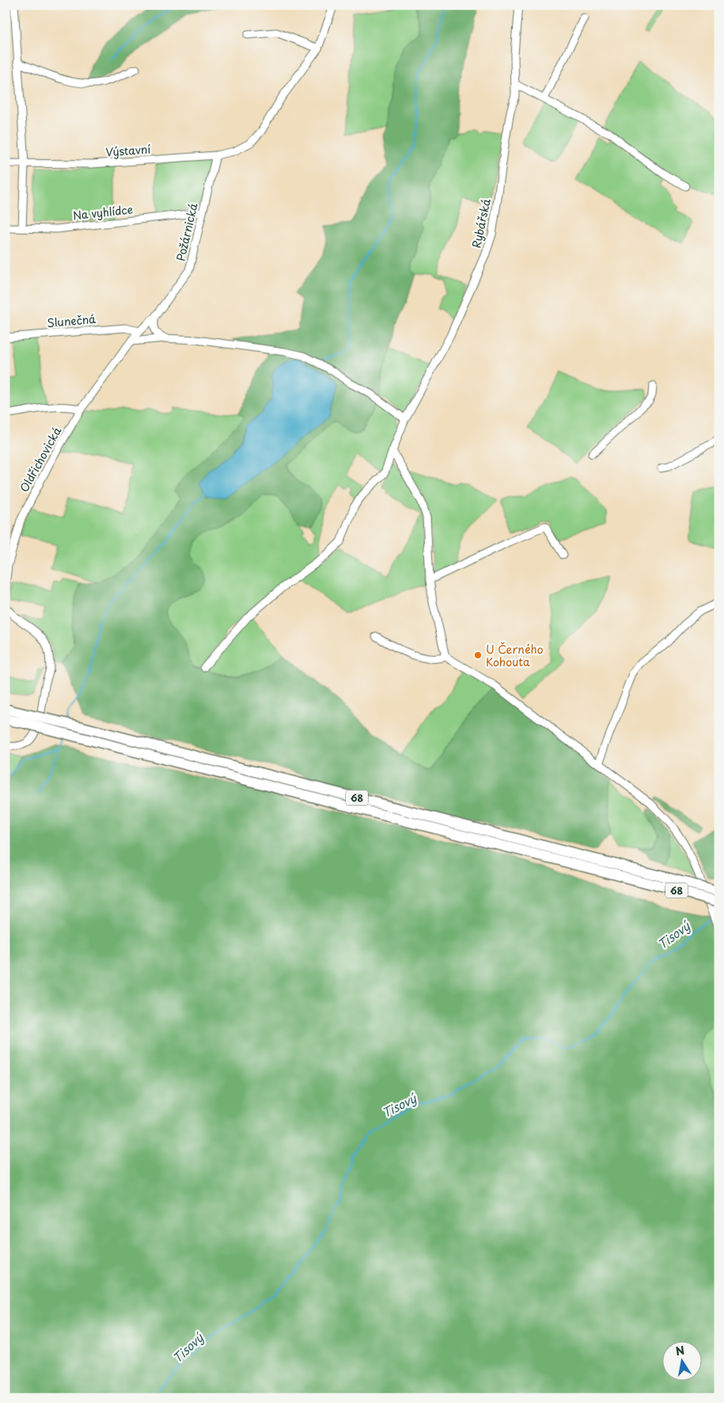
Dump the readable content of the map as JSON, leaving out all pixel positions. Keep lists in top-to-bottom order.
{
  "streets": {
    "highway": ["68"],
    "street": [
      "Výstavní",
      "Na vyhlídce",
      "Rybářská",
      "Požárnická",
      "Slunečná",
      "Oldřichovická"
    ]
  },
  "crossings": [
    ["Výstavní", "Požárnická"],
    ["Na vyhlídce", "Požárnická"],
    ["Požárnická", "Slunečná"],
    ["Požárnická", "Oldřichovická"]
  ],
  "water": ["Tisový"],
  "places": ["U Černého Kohouta"],
  "north": "top"
}
